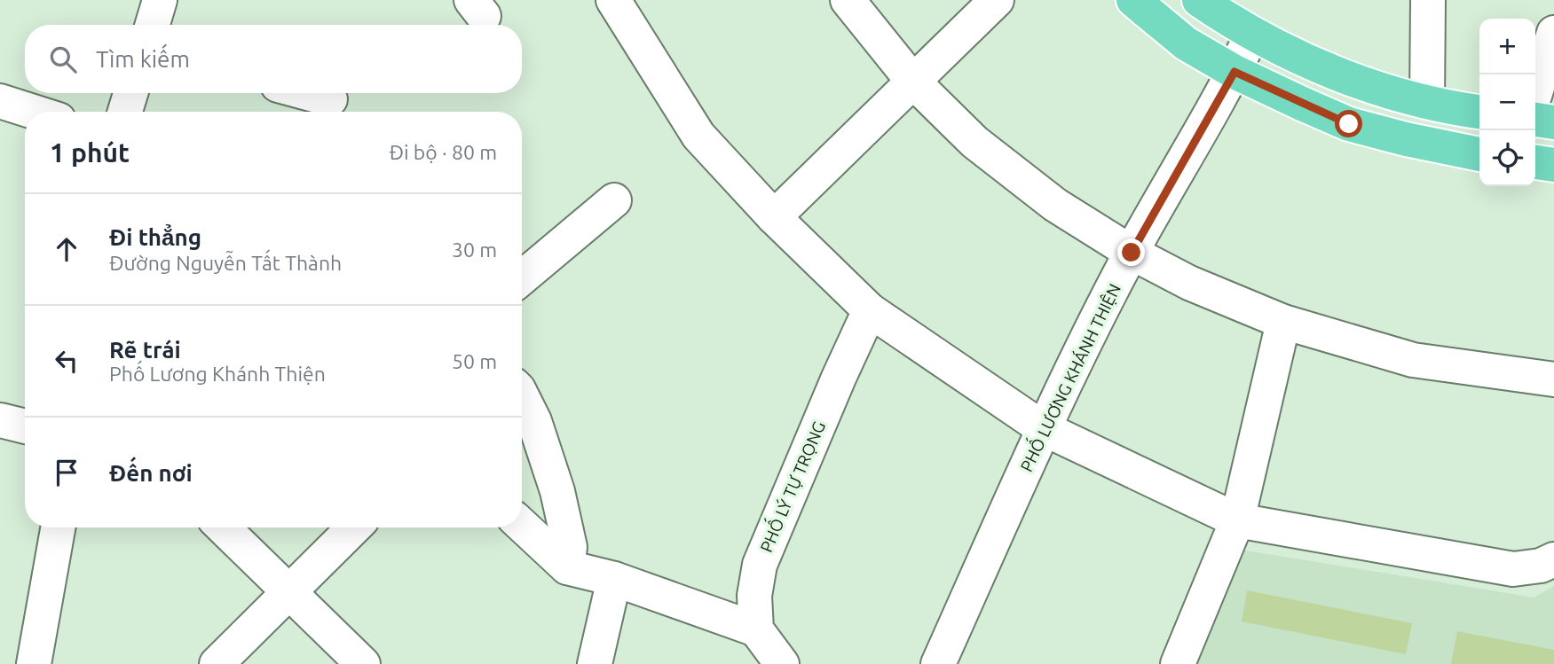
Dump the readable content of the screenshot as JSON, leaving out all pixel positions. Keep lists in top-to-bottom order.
{
  "streets": {
    "street": ["PHỐ LƯƠNG KHÁNH THIỆN", "PHỐ LÝ TỰ TRỌNG"]
  },
  "page": {
    "map_buttons": ["+", "−"],
    "search": "Tìm kiếm",
    "heading": ["1 phút", "Đi bộ · 80 m"],
    "list": [
      ["Đi thẳng", "Đường Nguyễn Tất Thành", "30 m"],
      ["Rẽ trái", "Phố Lương Khánh Thiện", "50 m"],
      "Đến nơi"
    ]
  }
}
